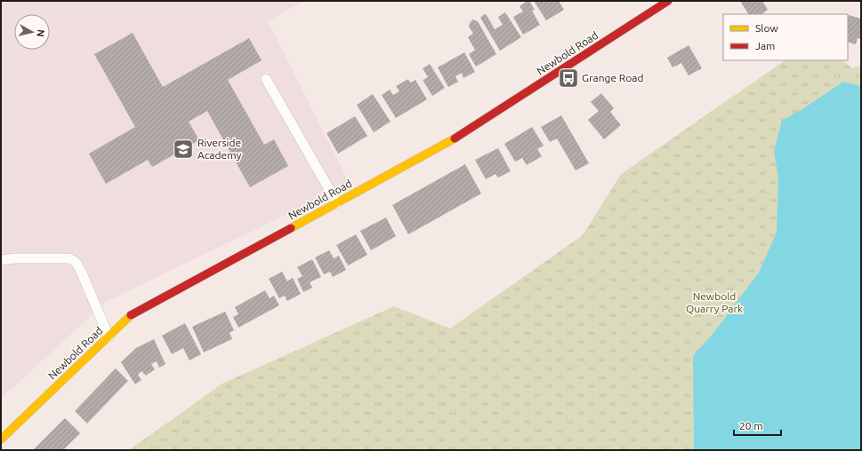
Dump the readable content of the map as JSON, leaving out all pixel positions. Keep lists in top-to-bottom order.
{
  "streets": {
    "main road": ["Newbold Road"]
  },
  "parks": ["Newbold Quarry Park"],
  "places": {
    "bus stop": ["Grange Road"],
    "school or university": ["Riverside Academy"]
  },
  "legend": ["Slow", "Jam"],
  "scale_bar": "20 m",
  "north": "right"
}
